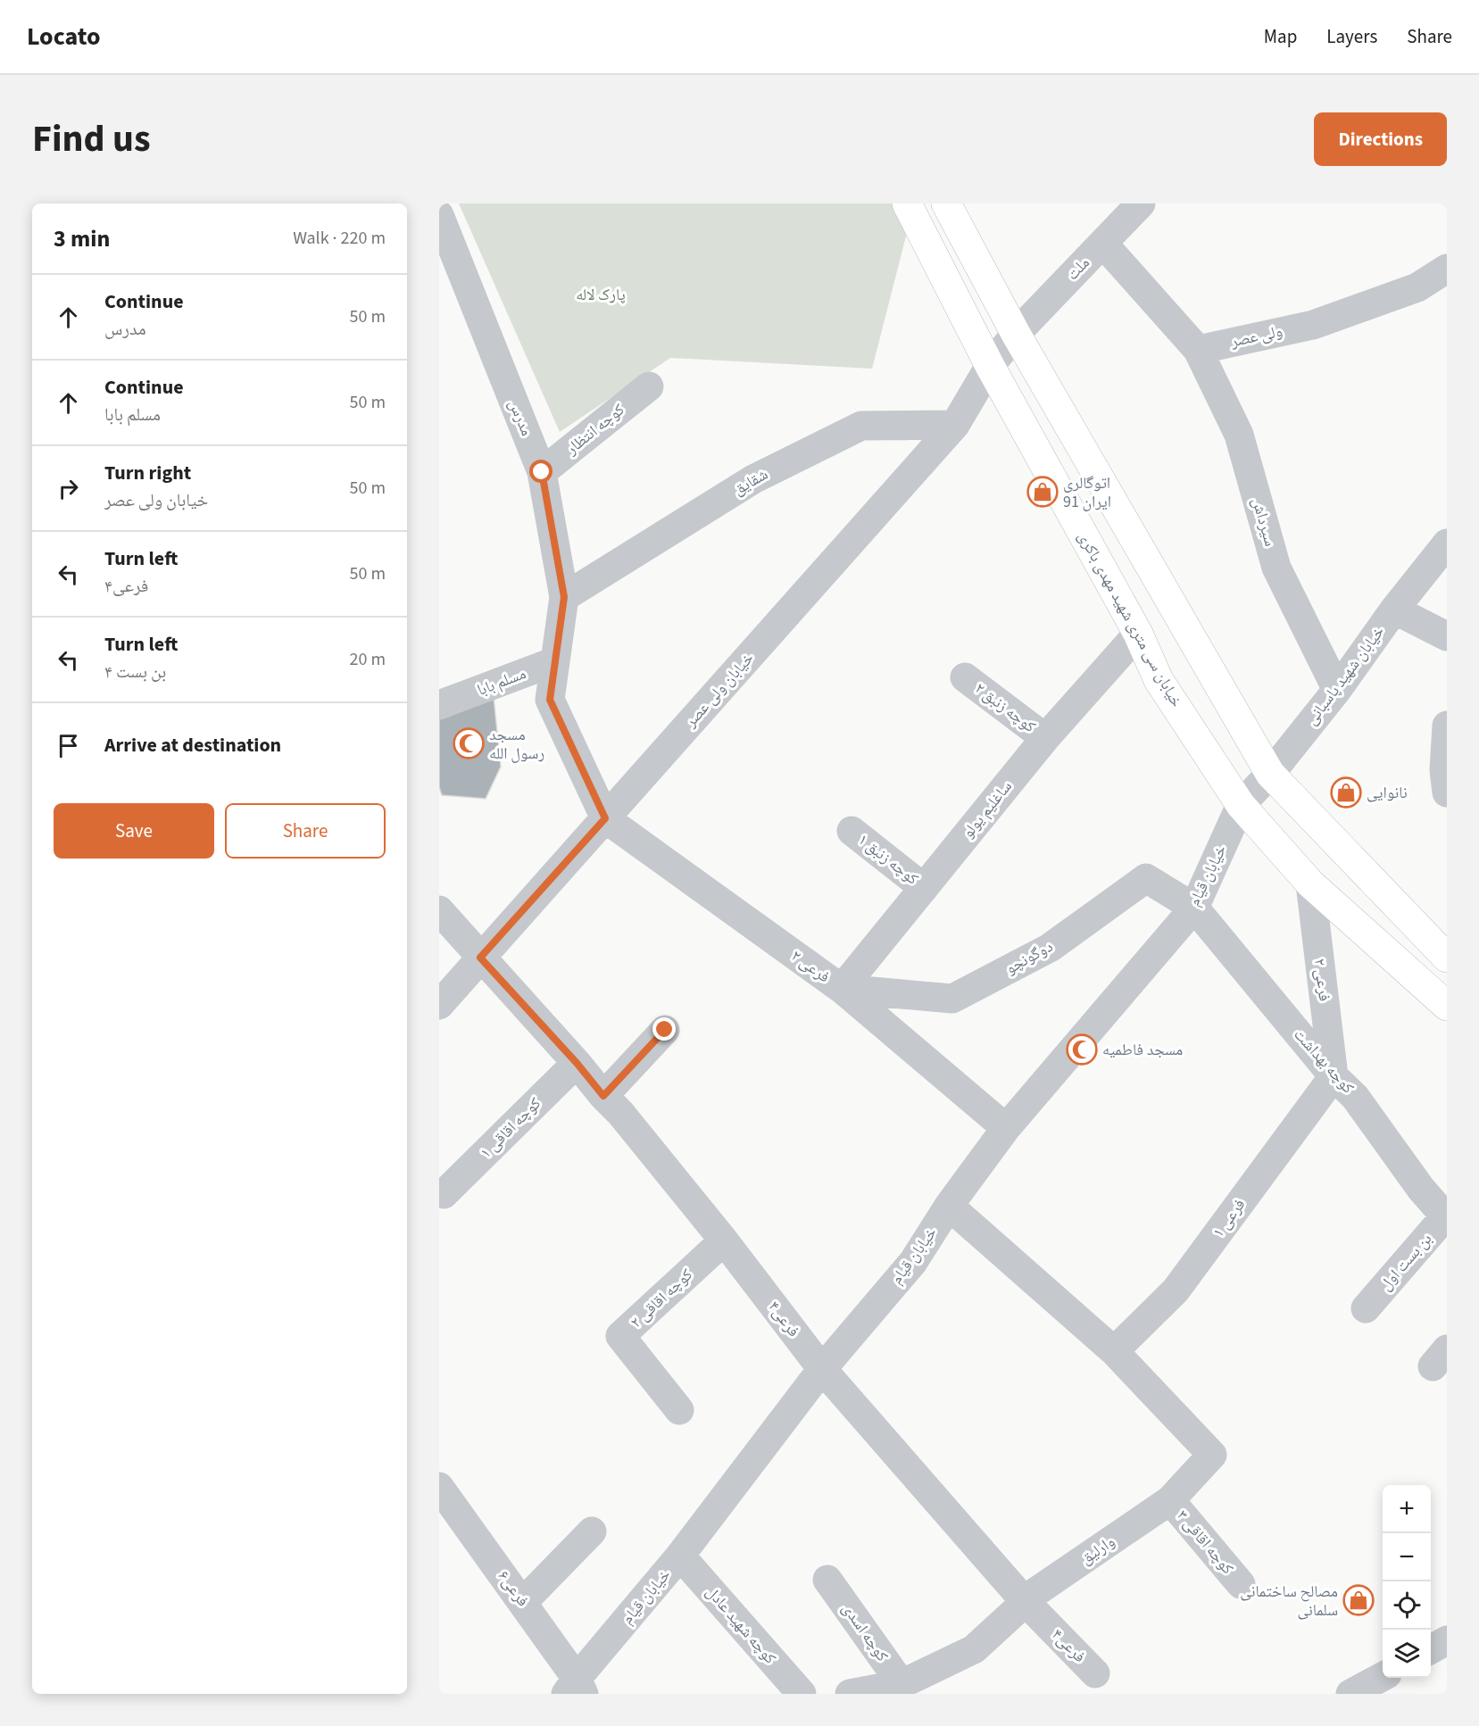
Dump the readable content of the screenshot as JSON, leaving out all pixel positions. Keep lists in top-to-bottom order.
{
  "streets": {
    "main road": ["خیابان سی متری شهید مهدی باکری"],
    "street": [
      "ملت",
      "ولی عصر",
      "مدرس",
      "کوچه انتظار",
      "شقایق",
      "سیرداش",
      "خیابان شهید پاسبانی",
      "مسلم بابا",
      "خیابان ولی عصر",
      "کوچه زنبق ۲",
      "ساغلیم یولو",
      "کوچه زنبق ۱",
      "خیابان قیام",
      "دوگونچو",
      "فرعی ۲",
      "کوچه بهداشت",
      "کوچه اقاقی ۱",
      "فرعی ۱",
      "بن بست اول",
      "کوچه اقاقی ۲",
      "فرعی۴",
      "کوچه اقاقی ۳",
      "وارلیق",
      "فرعی۶",
      "کوچه شهید عادل",
      "کوچه اسدی"
    ]
  },
  "crossings": [
    ["ملت", "خیابان سی متری شهید مهدی باکری"],
    ["ملت", "خیابان ولی عصر"],
    ["ولی عصر", "سیرداش"],
    ["مدرس", "کوچه انتظار"],
    ["مدرس", "شقایق"],
    ["مدرس", "مسلم بابا"],
    ["شقایق", "خیابان ولی عصر"],
    ["سیرداش", "خیابان شهید پاسبانی"],
    ["خیابان سی متری شهید مهدی باکری", "خیابان شهید پاسبانی"],
    ["خیابان سی متری شهید مهدی باکری", "خیابان ولی عصر"],
    ["خیابان سی متری شهید مهدی باکری", "ساغلیم یولو"],
    ["خیابان سی متری شهید مهدی باکری", "خیابان قیام"],
    ["خیابان سی متری شهید مهدی باکری", "فرعی ۲"],
    ["خیابان شهید پاسبانی", "خیابان قیام"],
    ["مسلم بابا", "خیابان ولی عصر"],
    ["مسلم بابا", "فرعی ۲"],
    ["خیابان ولی عصر", "فرعی ۲"],
    ["خیابان ولی عصر", "فرعی۴"],
    ["کوچه زنبق ۲", "ساغلیم یولو"],
    ["ساغلیم یولو", "کوچه زنبق ۱"],
    ["ساغلیم یولو", "دوگونچو"],
    ["ساغلیم یولو", "فرعی ۲"],
    ["خیابان قیام", "دوگونچو"],
    ["خیابان قیام", "فرعی ۲"],
    ["خیابان قیام", "کوچه بهداشت"],
    ["خیابان قیام", "فرعی۴"],
    ["خیابان قیام", "فرعی۶"],
    ["خیابان قیام", "کوچه شهید عادل"],
    ["دوگونچو", "فرعی ۲"],
    ["دوگونچو", "کوچه بهداشت"],
    ["فرعی ۲", "کوچه بهداشت"],
    ["فرعی ۲", "فرعی ۱"],
    ["کوچه بهداشت", "فرعی ۱"],
    ["کوچه بهداشت", "بن بست اول"],
    ["کوچه اقاقی ۱", "فرعی۴"],
    ["فرعی ۱", "وارلیق"],
    ["کوچه اقاقی ۲", "فرعی۴"],
    ["فرعی۴", "وارلیق"],
    ["کوچه اقاقی ۳", "وارلیق"],
    ["وارلیق", "کوچه اسدی"]
  ],
  "parks": ["پارک لاله"],
  "places": {
    "shop": ["اتوگالری ایران 91", "نانوایی", "مصالح ساختمانی سلمانی"],
    "mosque": ["مسجد رسول الله", "مسجد فاطمیه"]
  },
  "page": {
    "header": "Locato",
    "nav": ["Map", "Layers", "Share"],
    "title": "Find us",
    "buttons": [
      "Directions",
      ["Save", "Share"]
    ],
    "heading": ["3 min", "Walk · 220 m"],
    "list": [
      ["Continue", "مدرس", "50 m"],
      ["Continue", "مسلم بابا", "50 m"],
      ["Turn right", "خیابان ولی عصر", "50 m"],
      ["Turn left", "فرعی۴", "50 m"],
      ["Turn left", "بن بست ۴", "20 m"],
      "Arrive at destination"
    ],
    "map_buttons": ["+", "−"]
  }
}
